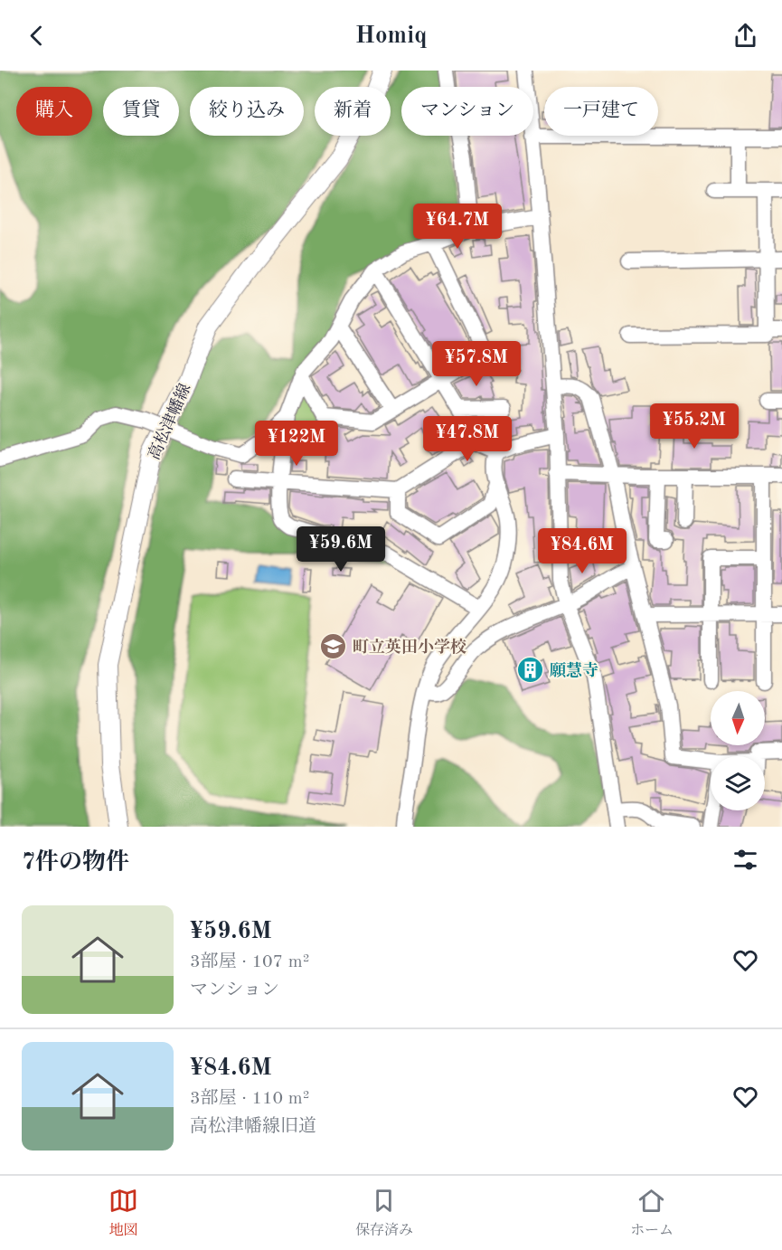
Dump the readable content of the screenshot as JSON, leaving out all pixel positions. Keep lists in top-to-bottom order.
{
  "streets": {
    "main road": ["高松津幡線"]
  },
  "places": {
    "school or university": ["町立英田小学校"],
    "building": ["願慧寺"]
  },
  "north": "bottom",
  "page": {
    "header": "Homiq",
    "chip": [
      "購入",
      "賃貸",
      "絞り込み",
      "新着",
      "マンション",
      "一戸建て"
    ],
    "price": [
      "¥64.7M",
      "¥57.8M",
      "¥55.2M",
      "¥47.8M",
      "¥122M",
      "¥59.6M",
      "¥84.6M"
    ],
    "heading": "7件の物件",
    "list": [
      {
        "name": "¥59.6M",
        "note": "3部屋 · 107 m² · マンション"
      },
      {
        "name": "¥84.6M",
        "note": "3部屋 · 110 m² · 高松津幡線旧道"
      }
    ],
    "tabs": ["地図", "保存済み", "ホーム"]
  }
}
